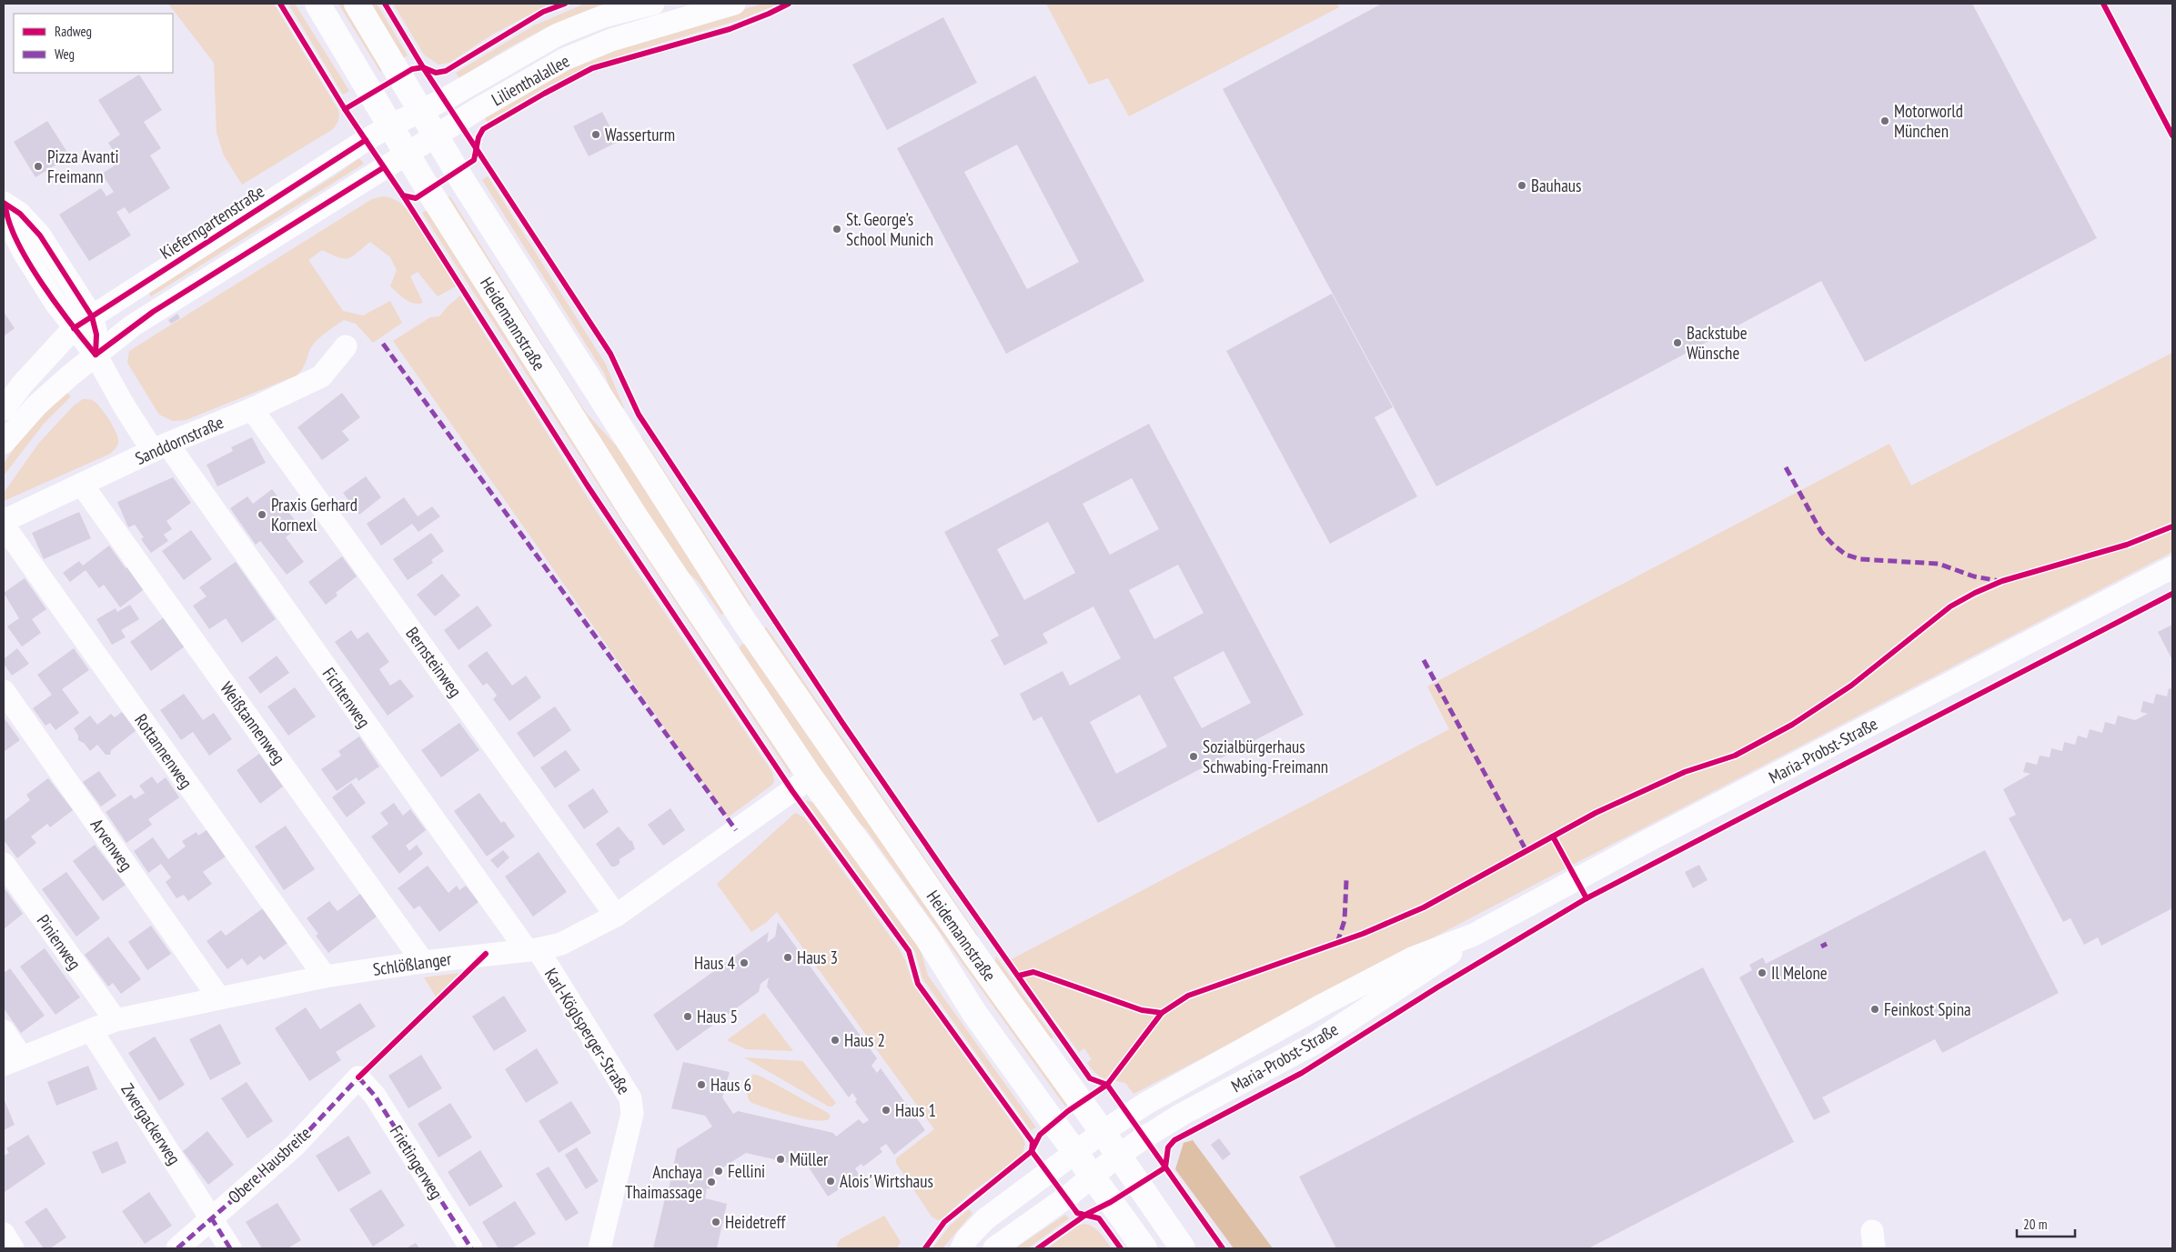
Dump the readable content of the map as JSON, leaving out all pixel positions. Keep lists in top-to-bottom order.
{
  "streets": {
    "main road": ["Heidemannstraße"],
    "street": [
      "Lilienthalallee",
      "Kieferngartenstraße",
      "Sanddornstraße",
      "Bernsteinweg",
      "Fichtenweg",
      "Weißtannenweg",
      "Maria-Probst-Straße",
      "Rottannenweg",
      "Arvenweg",
      "Pinienweg",
      "Schlößlanger",
      "Karl-Köglsperger-Straße",
      "Zwergackerweg",
      "Frietingerweg",
      "Obere Hausbreite"
    ]
  },
  "crossings": [
    ["Lilienthalallee", "Kieferngartenstraße"],
    ["Lilienthalallee", "Heidemannstraße"],
    ["Kieferngartenstraße", "Heidemannstraße"],
    ["Kieferngartenstraße", "Fichtenweg"],
    ["Heidemannstraße", "Maria-Probst-Straße"],
    ["Heidemannstraße", "Schlößlanger"],
    ["Sanddornstraße", "Bernsteinweg"],
    ["Sanddornstraße", "Fichtenweg"],
    ["Sanddornstraße", "Weißtannenweg"],
    ["Bernsteinweg", "Schlößlanger"],
    ["Fichtenweg", "Schlößlanger"],
    ["Fichtenweg", "Karl-Köglsperger-Straße"],
    ["Weißtannenweg", "Schlößlanger"],
    ["Rottannenweg", "Schlößlanger"],
    ["Arvenweg", "Schlößlanger"],
    ["Pinienweg", "Schlößlanger"],
    ["Schlößlanger", "Karl-Köglsperger-Straße"],
    ["Schlößlanger", "Zwergackerweg"],
    ["Zwergackerweg", "Obere Hausbreite"],
    ["Frietingerweg", "Obere Hausbreite"]
  ],
  "places": [
    "Motorworld München",
    "Wasserturm",
    "Pizza Avanti Freimann",
    "Bauhaus",
    "St. George’s School Munich",
    "Backstube Wünsche",
    "Praxis Gerhard Kornexl",
    "Sozialbürgerhaus Schwabing-Freimann",
    "Haus 3",
    "Haus 4",
    "Il Melone",
    "Feinkost Spina",
    "Haus 5",
    "Haus 2",
    "Haus 6",
    "Haus 1",
    "Müller",
    "Fellini",
    "Alois' Wirtshaus",
    "Anchaya Thaimassage",
    "Heidetreff"
  ],
  "legend": ["Radweg", "Weg"],
  "scale_bar": "20 m"
}
